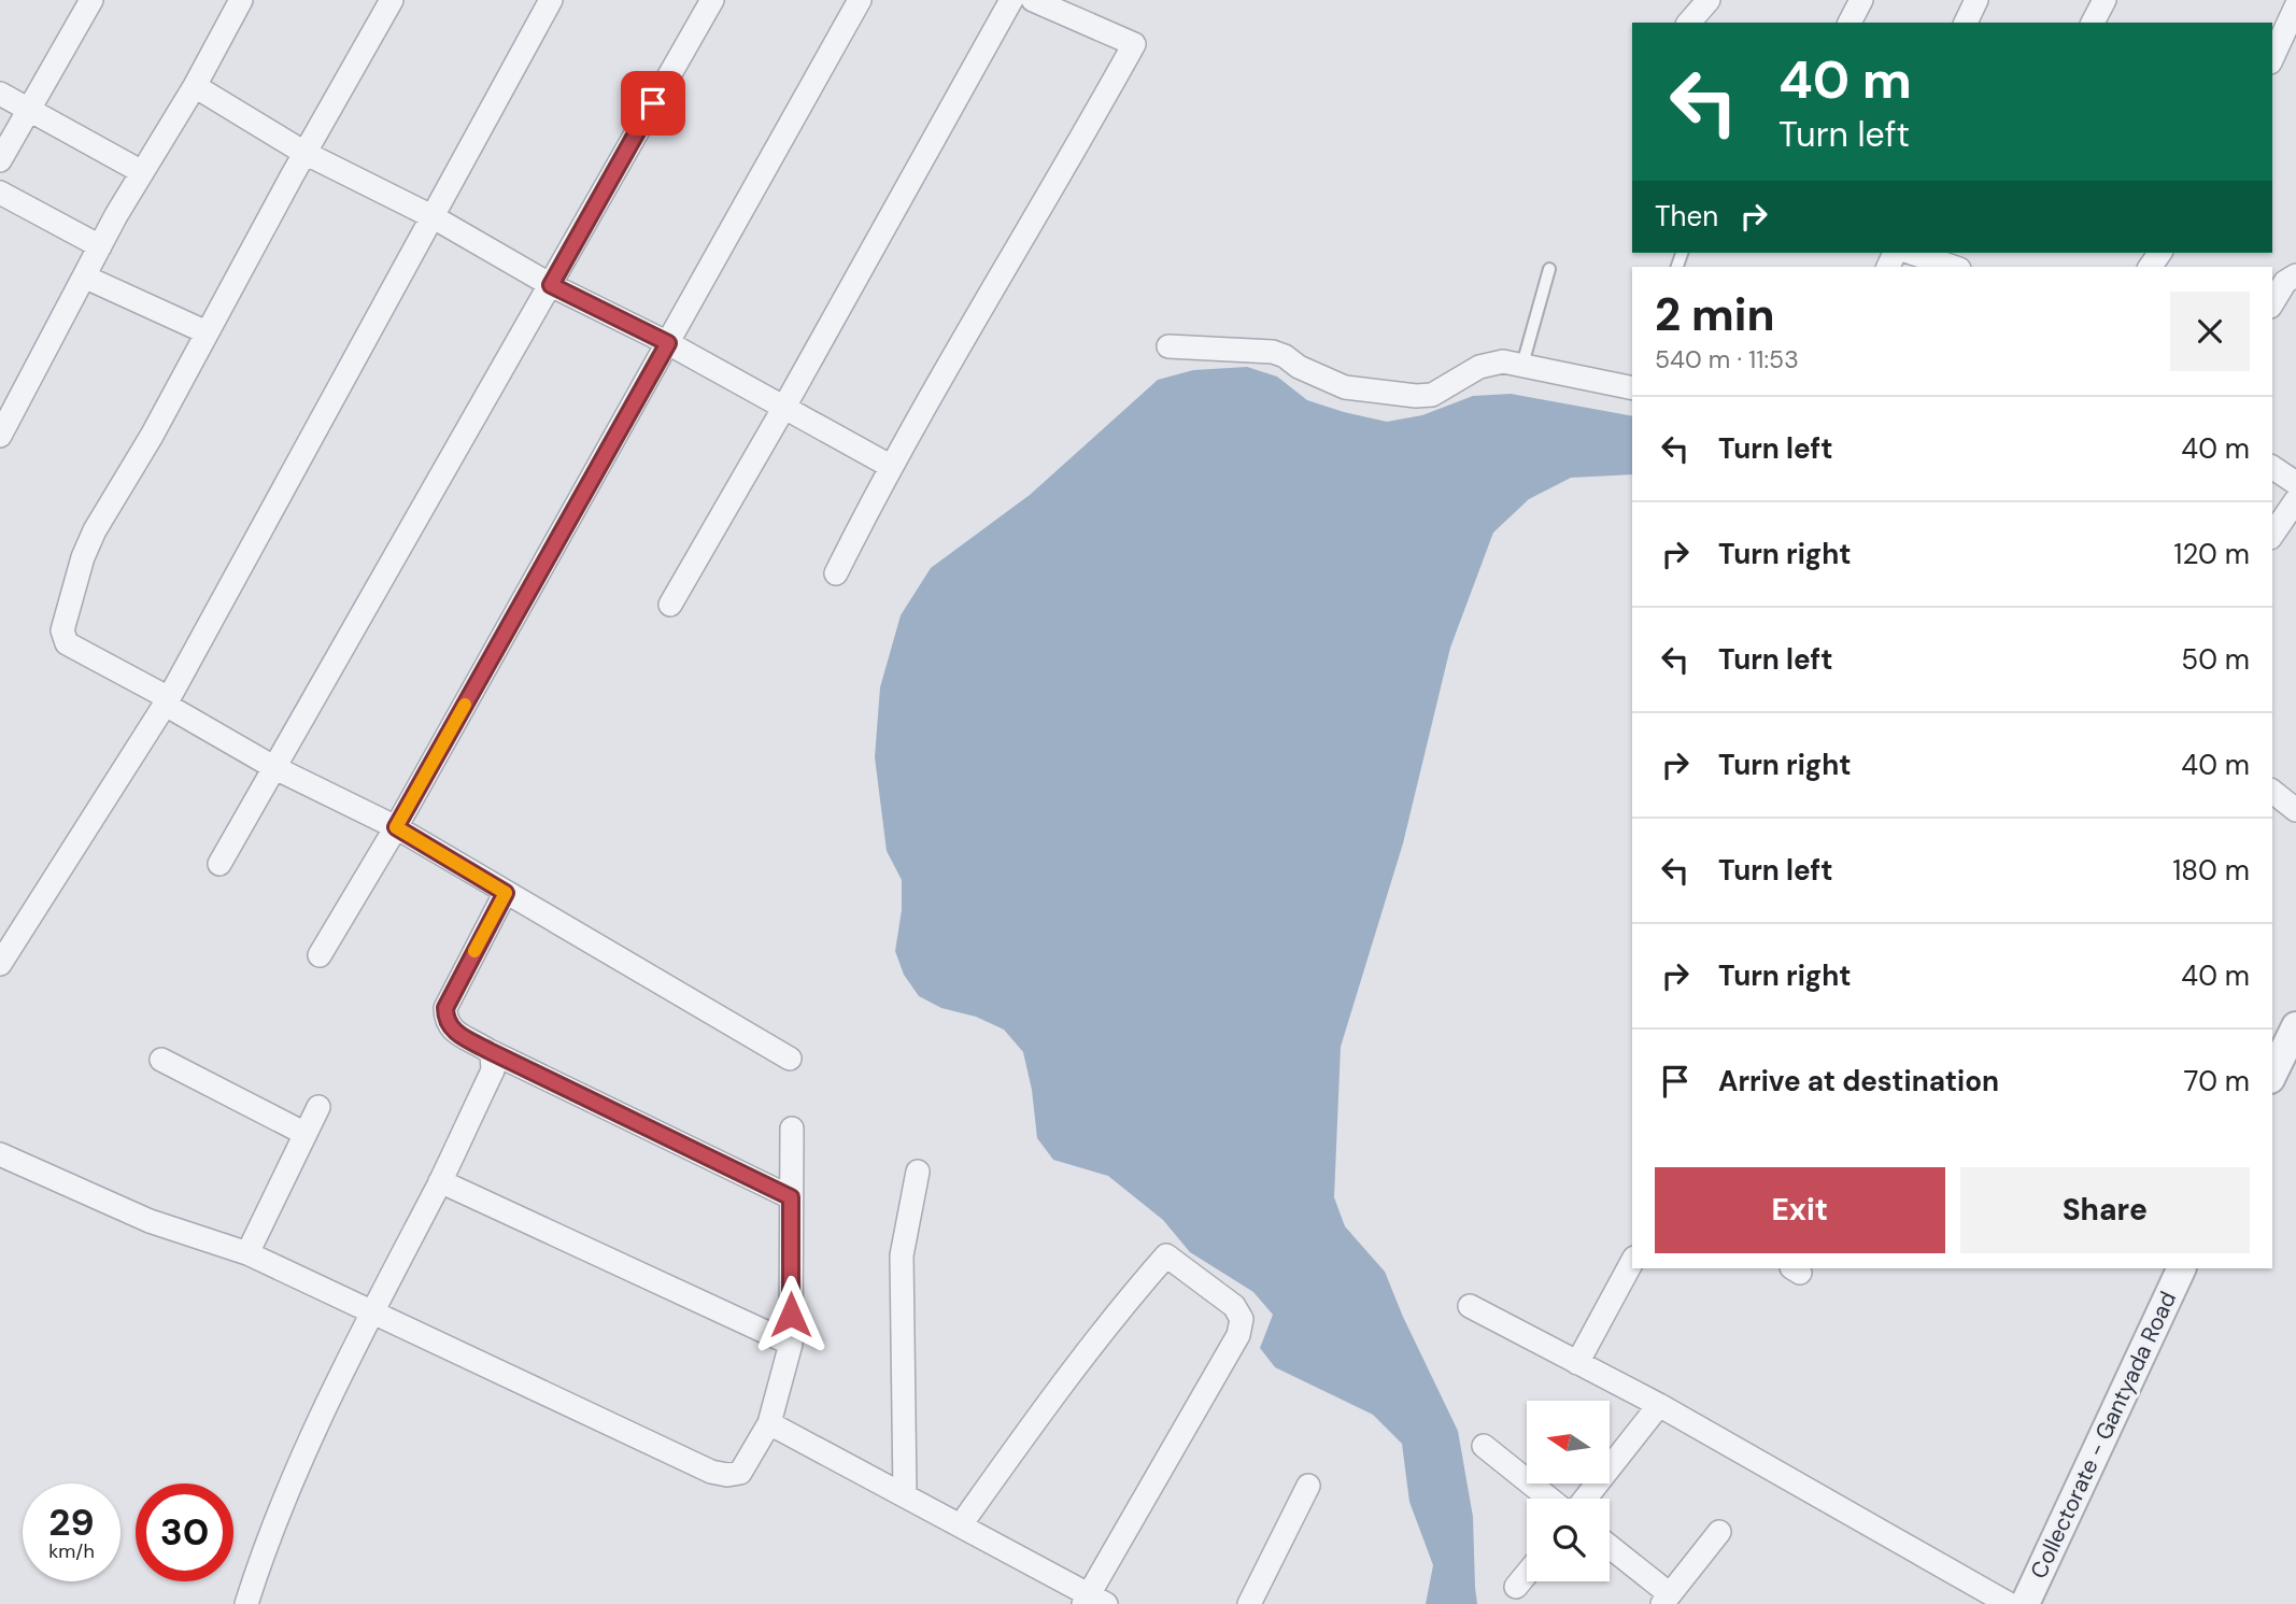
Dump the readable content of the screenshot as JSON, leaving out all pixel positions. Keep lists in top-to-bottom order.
{
  "streets": {
    "street": ["Collectorate - Gantyada Road"]
  },
  "north": "left",
  "page": {
    "turn": ["40 m", "Turn left"],
    "then": "Then",
    "heading": ["2 min", "540 m · 11:53"],
    "list": [
      {
        "name": "Turn left",
        "value": "40 m"
      },
      {
        "name": "Turn right",
        "value": "120 m"
      },
      {
        "name": "Turn left",
        "value": "50 m"
      },
      {
        "name": "Turn right",
        "value": "40 m"
      },
      {
        "name": "Turn left",
        "value": "180 m"
      },
      {
        "name": "Turn right",
        "value": "40 m"
      },
      {
        "name": "Arrive at destination",
        "value": "70 m"
      }
    ],
    "buttons": ["Exit", "Share"],
    "speed": "29 km/h",
    "limit": "30"
  }
}
